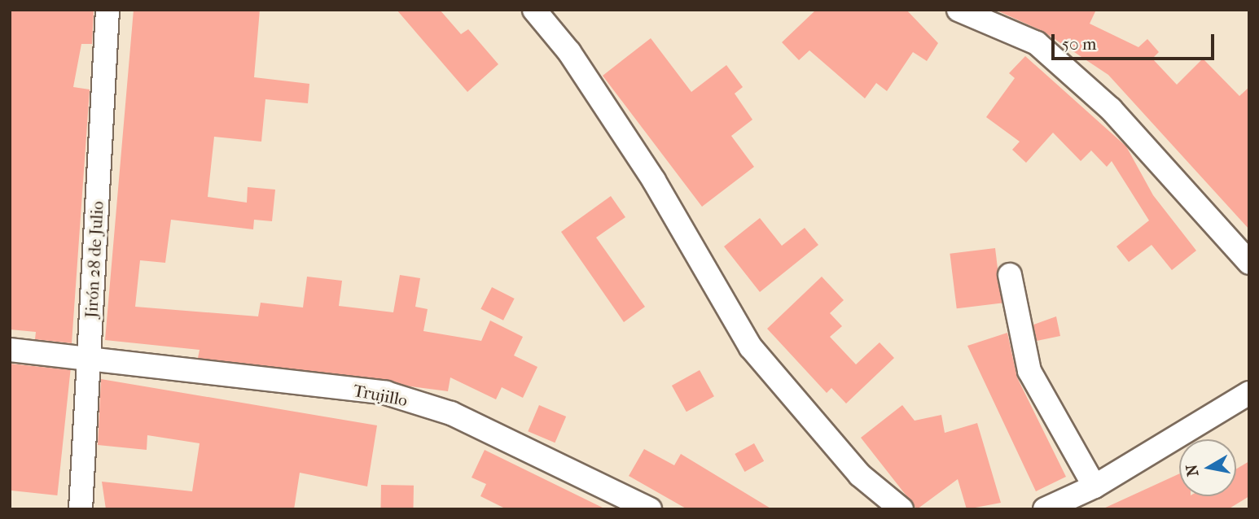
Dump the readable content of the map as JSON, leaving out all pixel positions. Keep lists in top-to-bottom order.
{
  "streets": {
    "street": ["Jirón 28 de Julio", "Trujillo"]
  },
  "crossings": [
    ["Jirón 28 de Julio", "Trujillo"]
  ],
  "scale_bar": "50 m",
  "north": "left"
}
